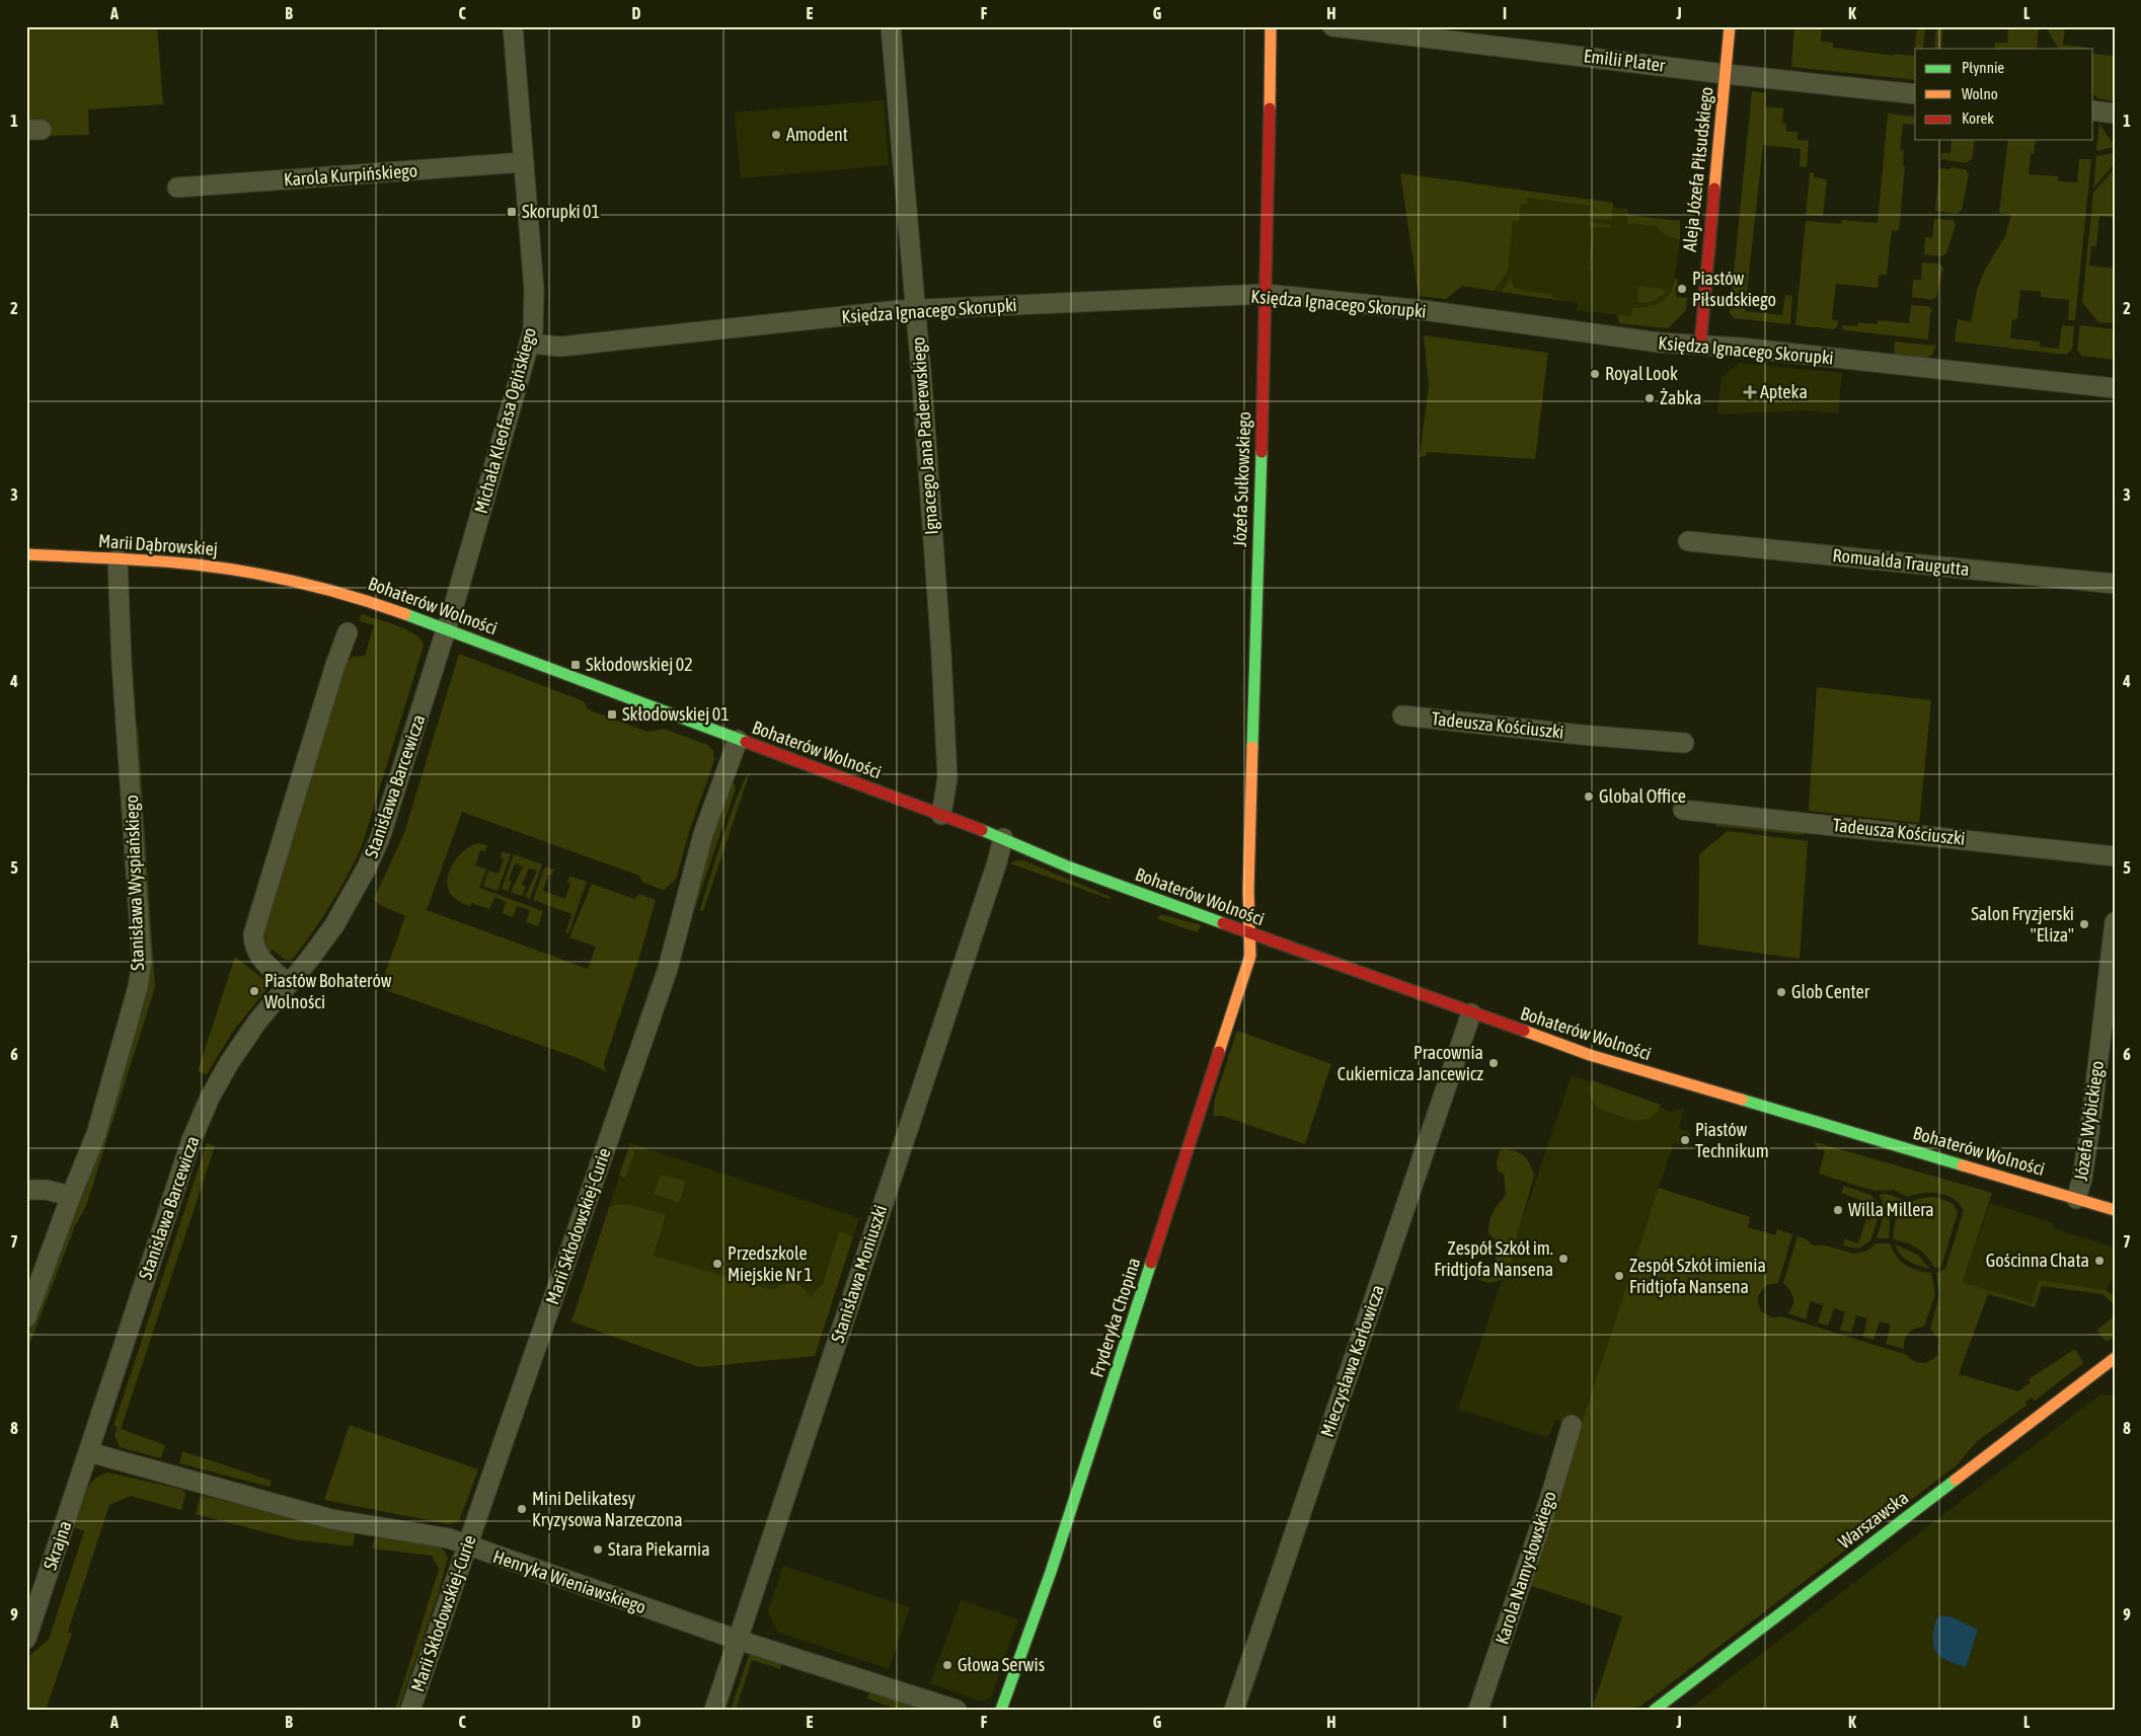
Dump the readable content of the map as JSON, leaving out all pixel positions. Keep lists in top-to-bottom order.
{
  "streets": {
    "street": [
      "Emilii Plater",
      "Aleja Józefa Piłsudskiego",
      "Karola Kurpińskiego",
      "Księdza Ignacego Skorupki",
      "Michała Kleofasa Ogińskiego",
      "Ignacego Jana Paderewskiego",
      "Józefa Sułkowskiego",
      "Marii Dąbrowskiej",
      "Romualda Traugutta",
      "Bohaterów Wolności",
      "Tadeusza Kościuszki",
      "Stanisława Barcewicza",
      "Stanisława Wyspiańskiego",
      "Józefa Wybickiego",
      "Marii Skłodowskiej-Curie",
      "Stanisława Moniuszki",
      "Fryderyka Chopina",
      "Mieczysława Karłowicza",
      "Warszawska",
      "Skrajna",
      "Karola Namysłowskiego",
      "Henryka Wieniawskiego"
    ]
  },
  "crossings": [
    ["Emilii Plater", "Aleja Józefa Piłsudskiego"],
    ["Aleja Józefa Piłsudskiego", "Księdza Ignacego Skorupki"],
    ["Karola Kurpińskiego", "Michała Kleofasa Ogińskiego"],
    ["Księdza Ignacego Skorupki", "Michała Kleofasa Ogińskiego"],
    ["Księdza Ignacego Skorupki", "Ignacego Jana Paderewskiego"],
    ["Księdza Ignacego Skorupki", "Józefa Sułkowskiego"],
    ["Michała Kleofasa Ogińskiego", "Bohaterów Wolności"],
    ["Michała Kleofasa Ogińskiego", "Stanisława Barcewicza"],
    ["Ignacego Jana Paderewskiego", "Bohaterów Wolności"],
    ["Józefa Sułkowskiego", "Bohaterów Wolności"],
    ["Józefa Sułkowskiego", "Fryderyka Chopina"],
    ["Marii Dąbrowskiej", "Bohaterów Wolności"],
    ["Marii Dąbrowskiej", "Stanisława Wyspiańskiego"],
    ["Bohaterów Wolności", "Stanisława Barcewicza"],
    ["Bohaterów Wolności", "Józefa Wybickiego"],
    ["Bohaterów Wolności", "Marii Skłodowskiej-Curie"],
    ["Bohaterów Wolności", "Stanisława Moniuszki"],
    ["Bohaterów Wolności", "Fryderyka Chopina"],
    ["Bohaterów Wolności", "Mieczysława Karłowicza"],
    ["Stanisława Barcewicza", "Skrajna"],
    ["Stanisława Barcewicza", "Henryka Wieniawskiego"],
    ["Marii Skłodowskiej-Curie", "Henryka Wieniawskiego"],
    ["Stanisława Moniuszki", "Henryka Wieniawskiego"],
    ["Skrajna", "Henryka Wieniawskiego"]
  ],
  "places": {
    "other": [
      "Amodent",
      "Piastów Piłsudskiego",
      "Royal Look",
      "Żabka",
      "Global Office",
      "Salon Fryzjerski \"Eliza\"",
      "Piastów Bohaterów Wolności",
      "Glob Center",
      "Pracownia Cukiernicza Jancewicz",
      "Piastów Technikum",
      "Willa Millera",
      "Zespół Szkół im. Fridtjofa Nansena",
      "Gościnna Chata",
      "Przedszkole Miejskie Nr 1",
      "Zespół Szkół imienia Fridtjofa Nansena",
      "Mini Delikatesy Kryzysowa Narzeczona",
      "Stara Piekarnia",
      "Głowa Serwis"
    ],
    "transit": ["Skorupki 01", "Skłodowskiej 02", "Skłodowskiej 01"],
    "health": ["Apteka"]
  },
  "legend": ["Płynnie", "Wolno", "Korek"],
  "grid": {
    "columns": [
      "A",
      "B",
      "C",
      "D",
      "E",
      "F",
      "G",
      "H",
      "I",
      "J",
      "K",
      "L"
    ],
    "rows": [
      "1",
      "2",
      "3",
      "4",
      "5",
      "6",
      "7",
      "8",
      "9"
    ]
  }
}
